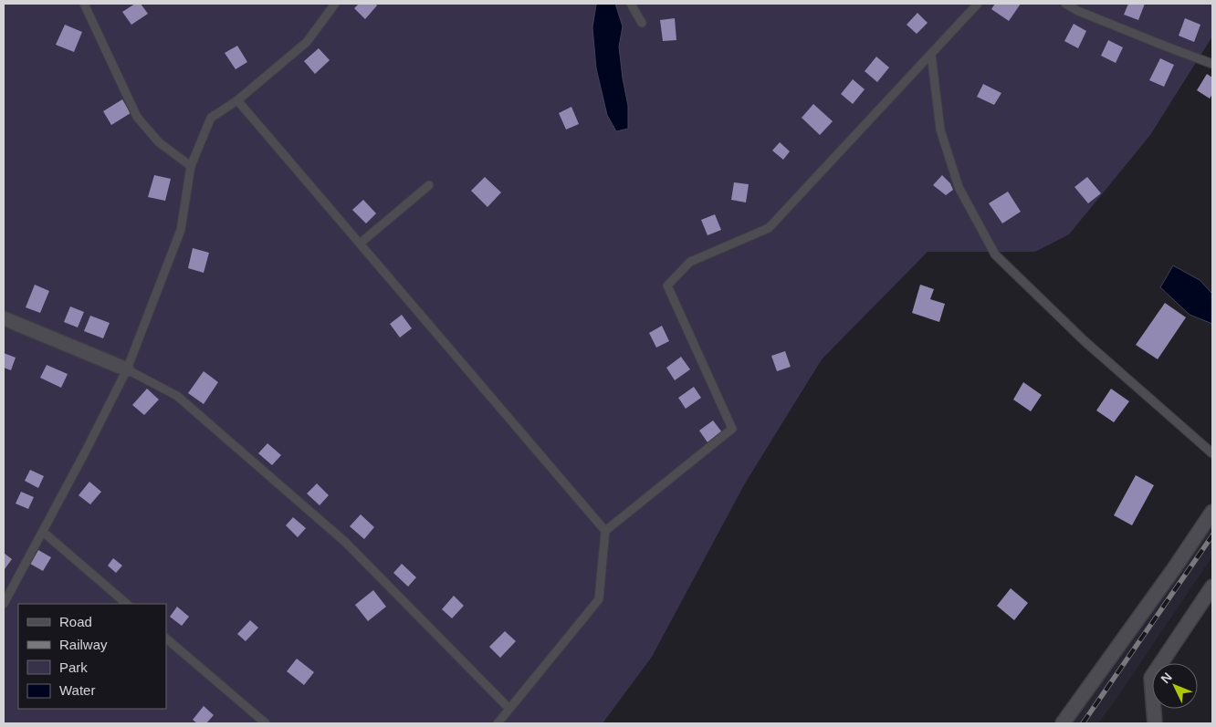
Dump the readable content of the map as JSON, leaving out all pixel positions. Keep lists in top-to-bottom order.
{
  "legend": [
    "Road",
    "Railway",
    "Park",
    "Water"
  ],
  "north": "top left"
}
